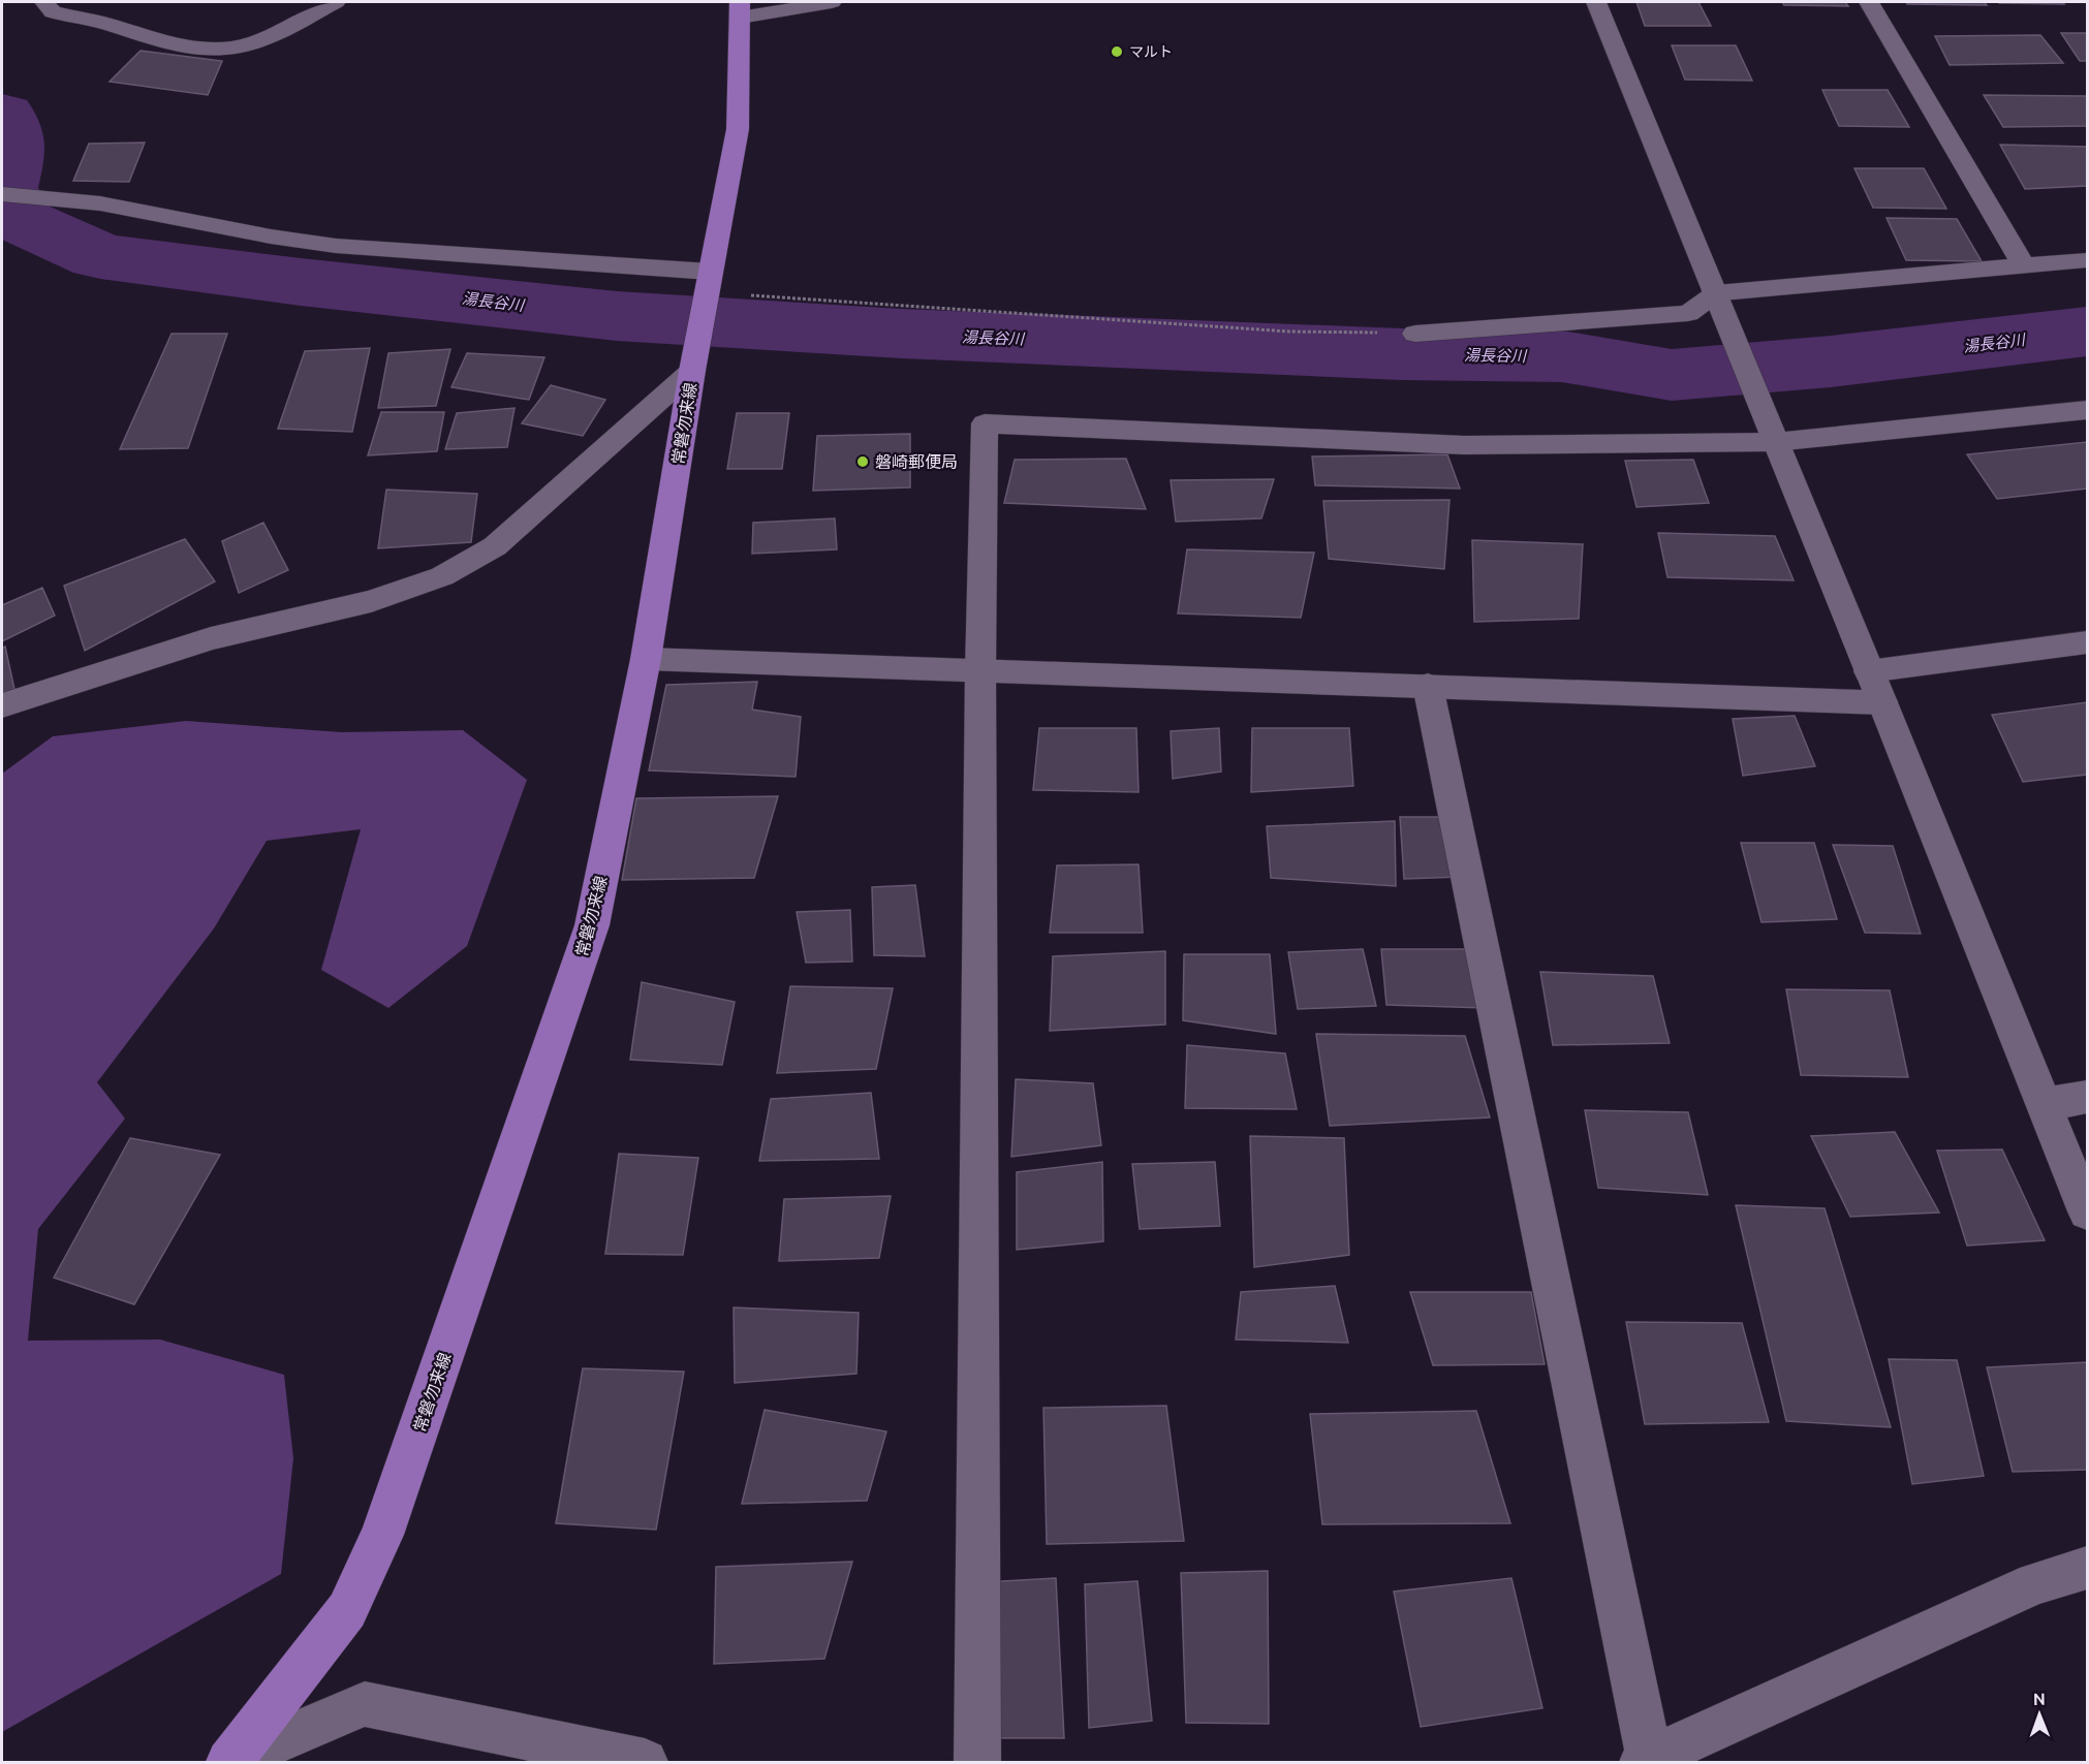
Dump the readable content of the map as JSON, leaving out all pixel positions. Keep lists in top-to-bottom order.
{
  "streets": {
    "main road": ["常磐勿来線"]
  },
  "water": ["湯長谷川"],
  "places": ["マルト", "磐崎郵便局"],
  "north": "top"
}
